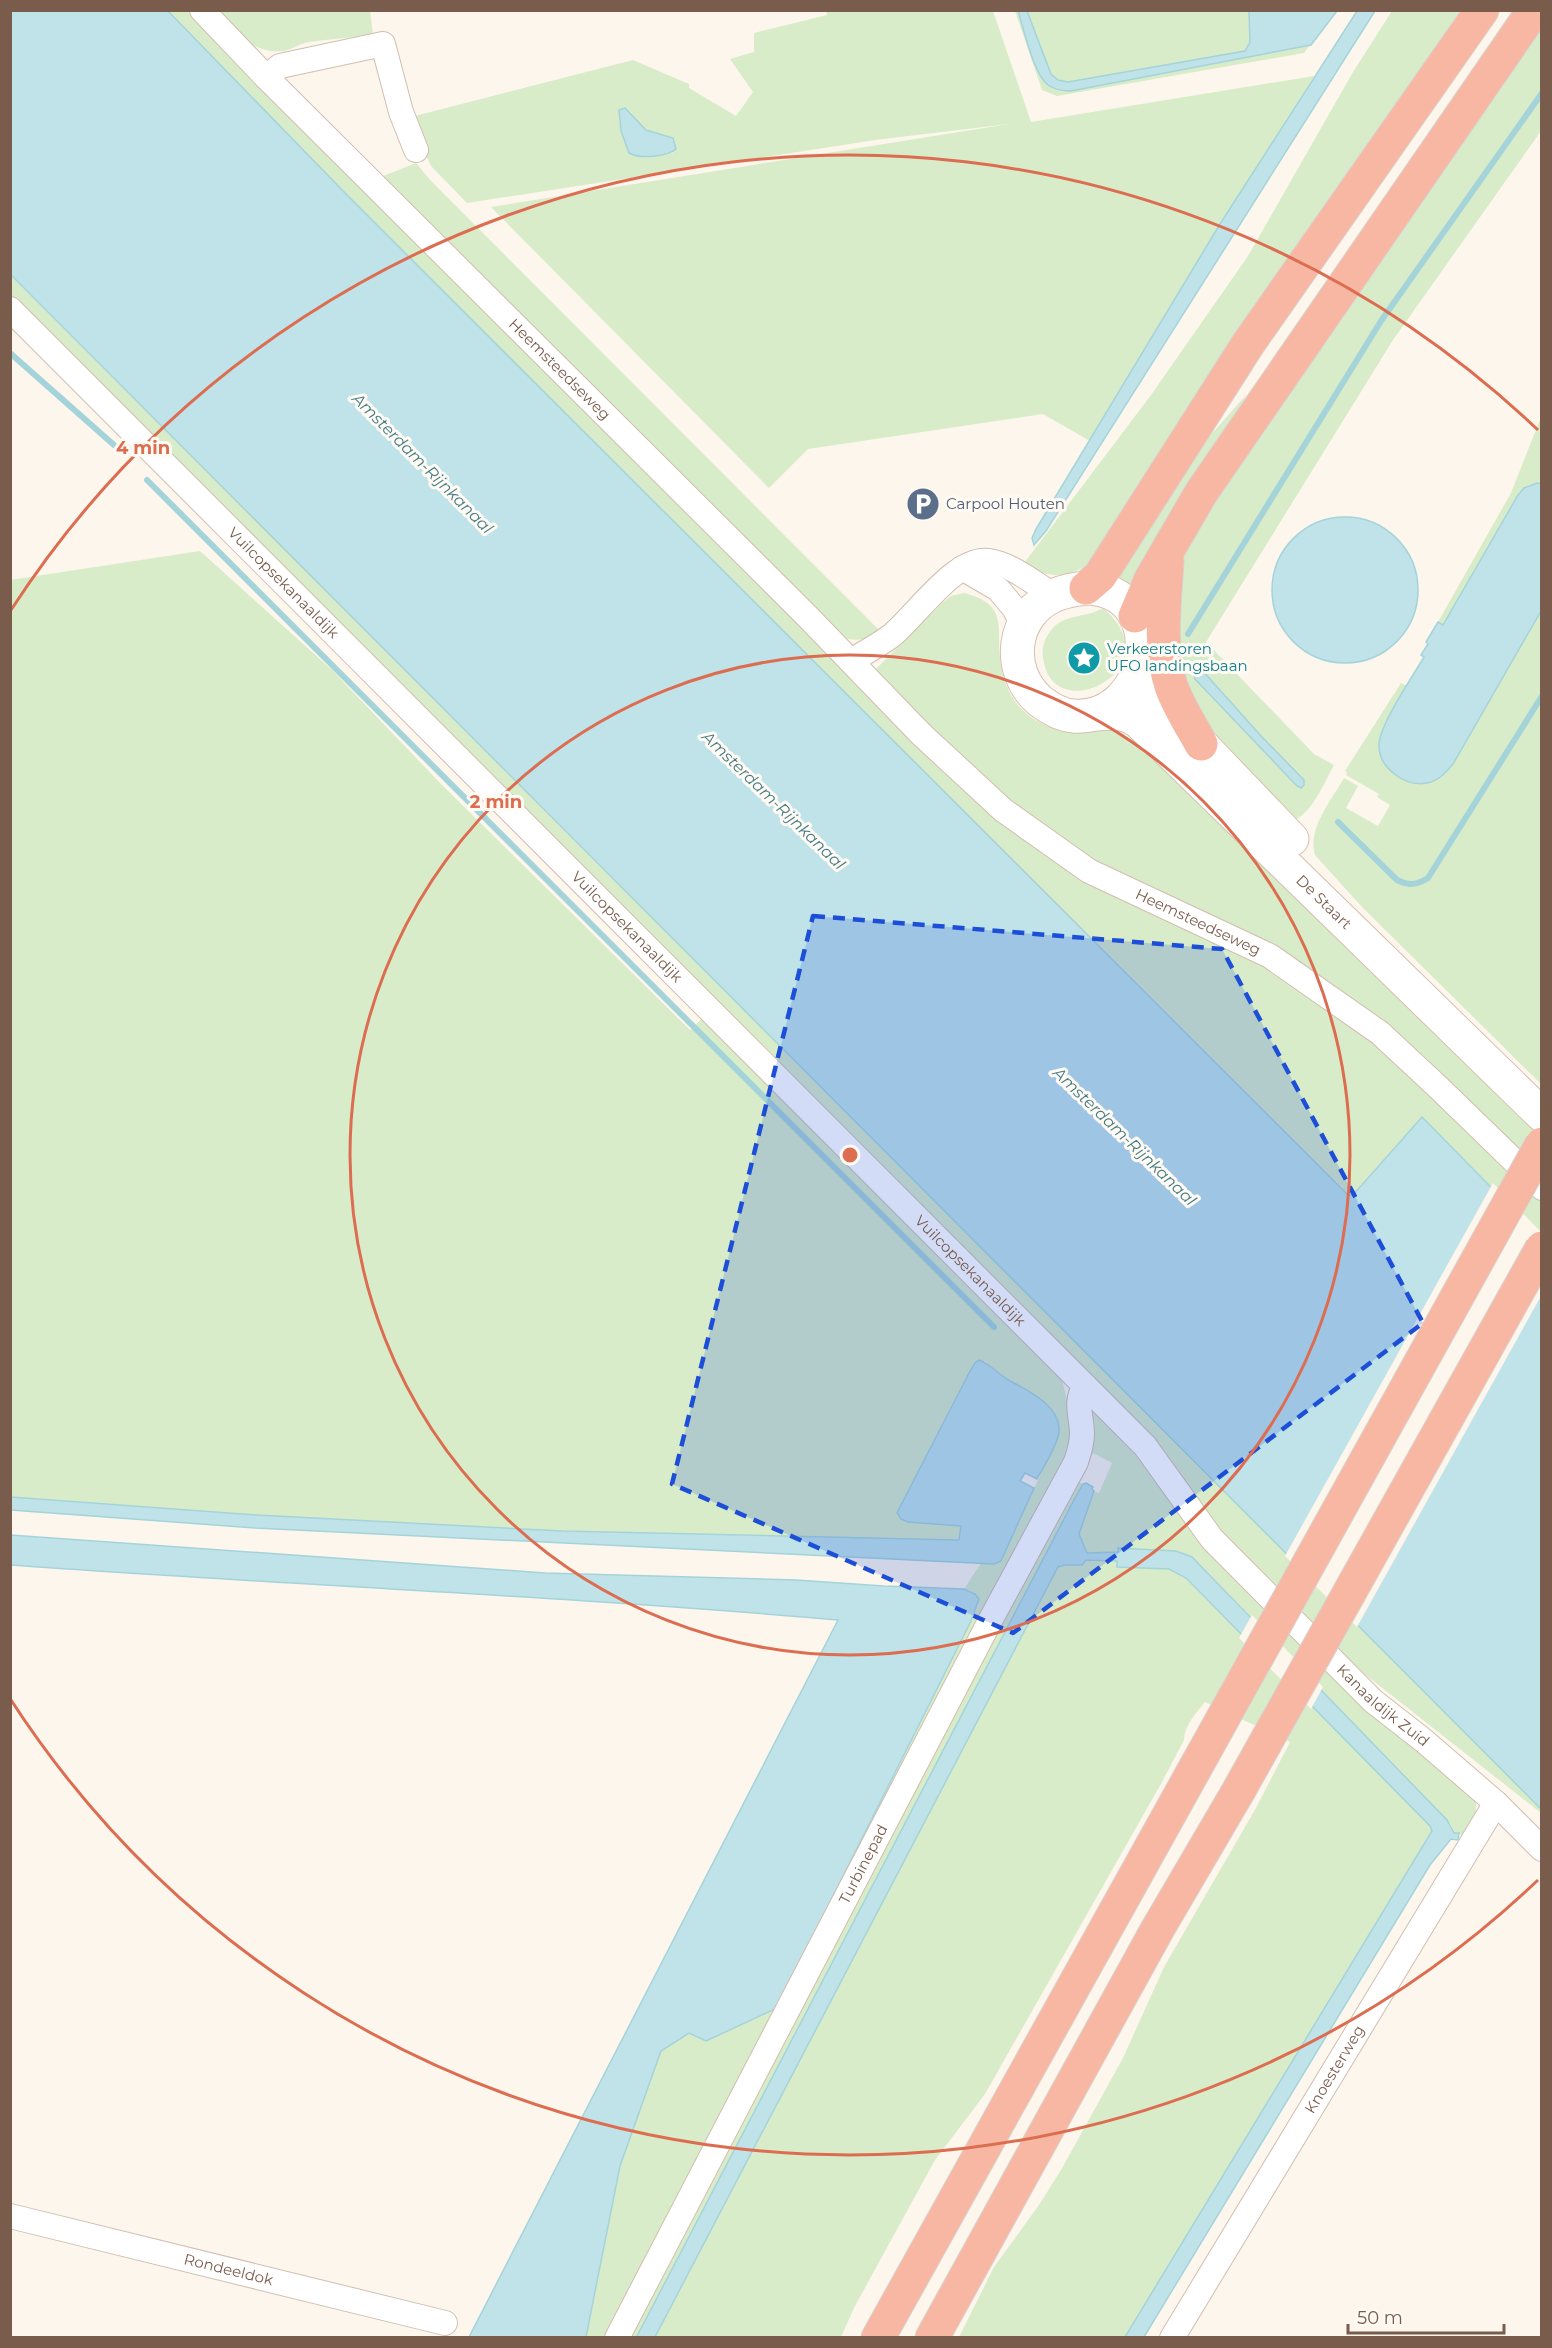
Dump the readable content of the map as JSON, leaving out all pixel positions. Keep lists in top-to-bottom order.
{
  "streets": {
    "main road": ["De Staart"],
    "street": [
      "Heemsteedseweg",
      "Vuilcopsekanaaldijk",
      "Kanaaldijk Zuid",
      "Turbinepad",
      "Knoesterweg",
      "Rondeeldok"
    ]
  },
  "crossings": [
    ["Vuilcopsekanaaldijk", "Kanaaldijk Zuid"],
    ["Vuilcopsekanaaldijk", "Turbinepad"],
    ["Kanaaldijk Zuid", "Knoesterweg"]
  ],
  "water": ["Amsterdam-Rijnkanaal"],
  "places": {
    "parking": ["Carpool Houten"],
    "place": ["Verkeerstoren UFO landingsbaan"]
  },
  "scale_bar": "50 m",
  "rings": ["4 min", "2 min"]
}
